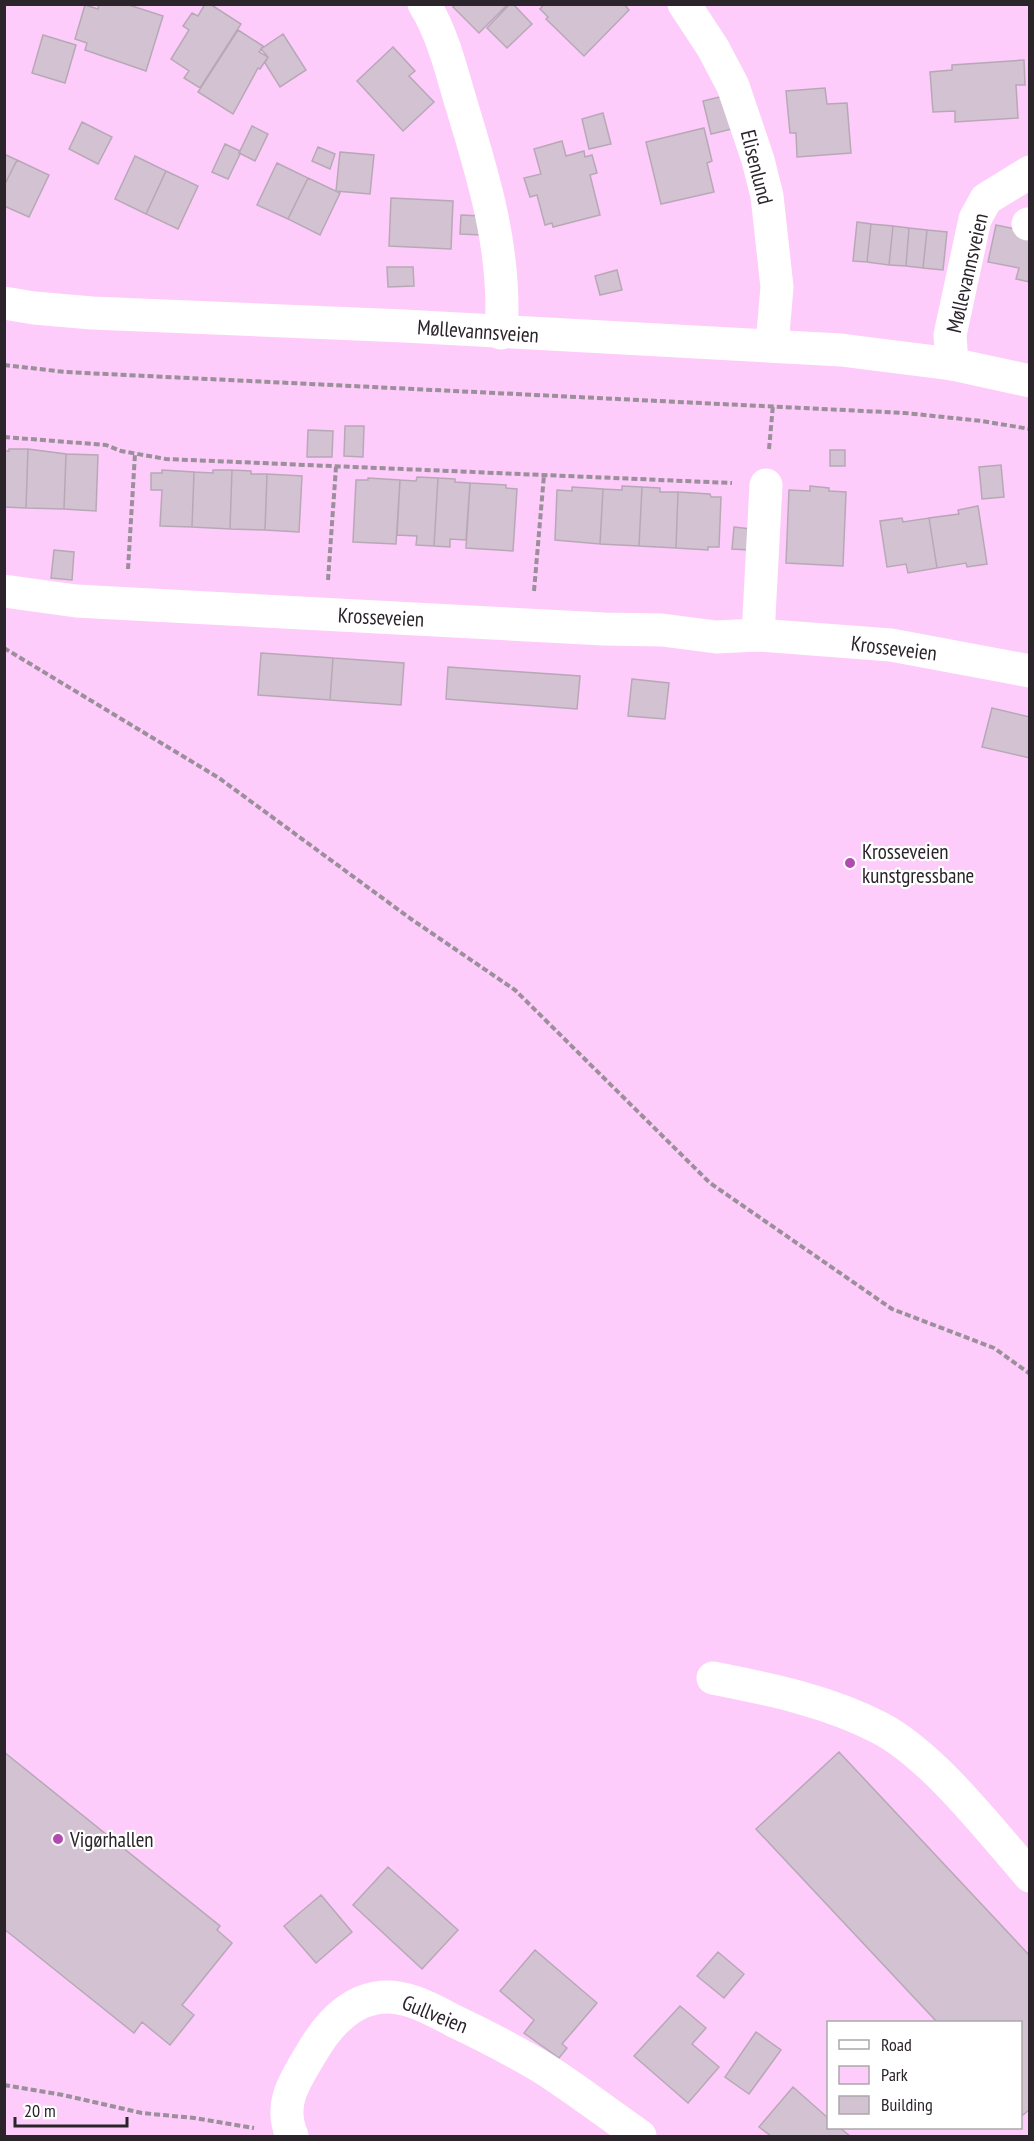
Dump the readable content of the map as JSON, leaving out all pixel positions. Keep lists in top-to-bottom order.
{
  "streets": {
    "street": [
      "Elisenlund",
      "Møllevannsveien",
      "Krosseveien",
      "Gullveien"
    ]
  },
  "crossings": [
    ["Elisenlund", "Møllevannsveien"]
  ],
  "places": ["Krosseveien kunstgressbane", "Vigørhallen"],
  "legend": ["Road", "Park", "Building"],
  "scale_bar": "20 m"
}
